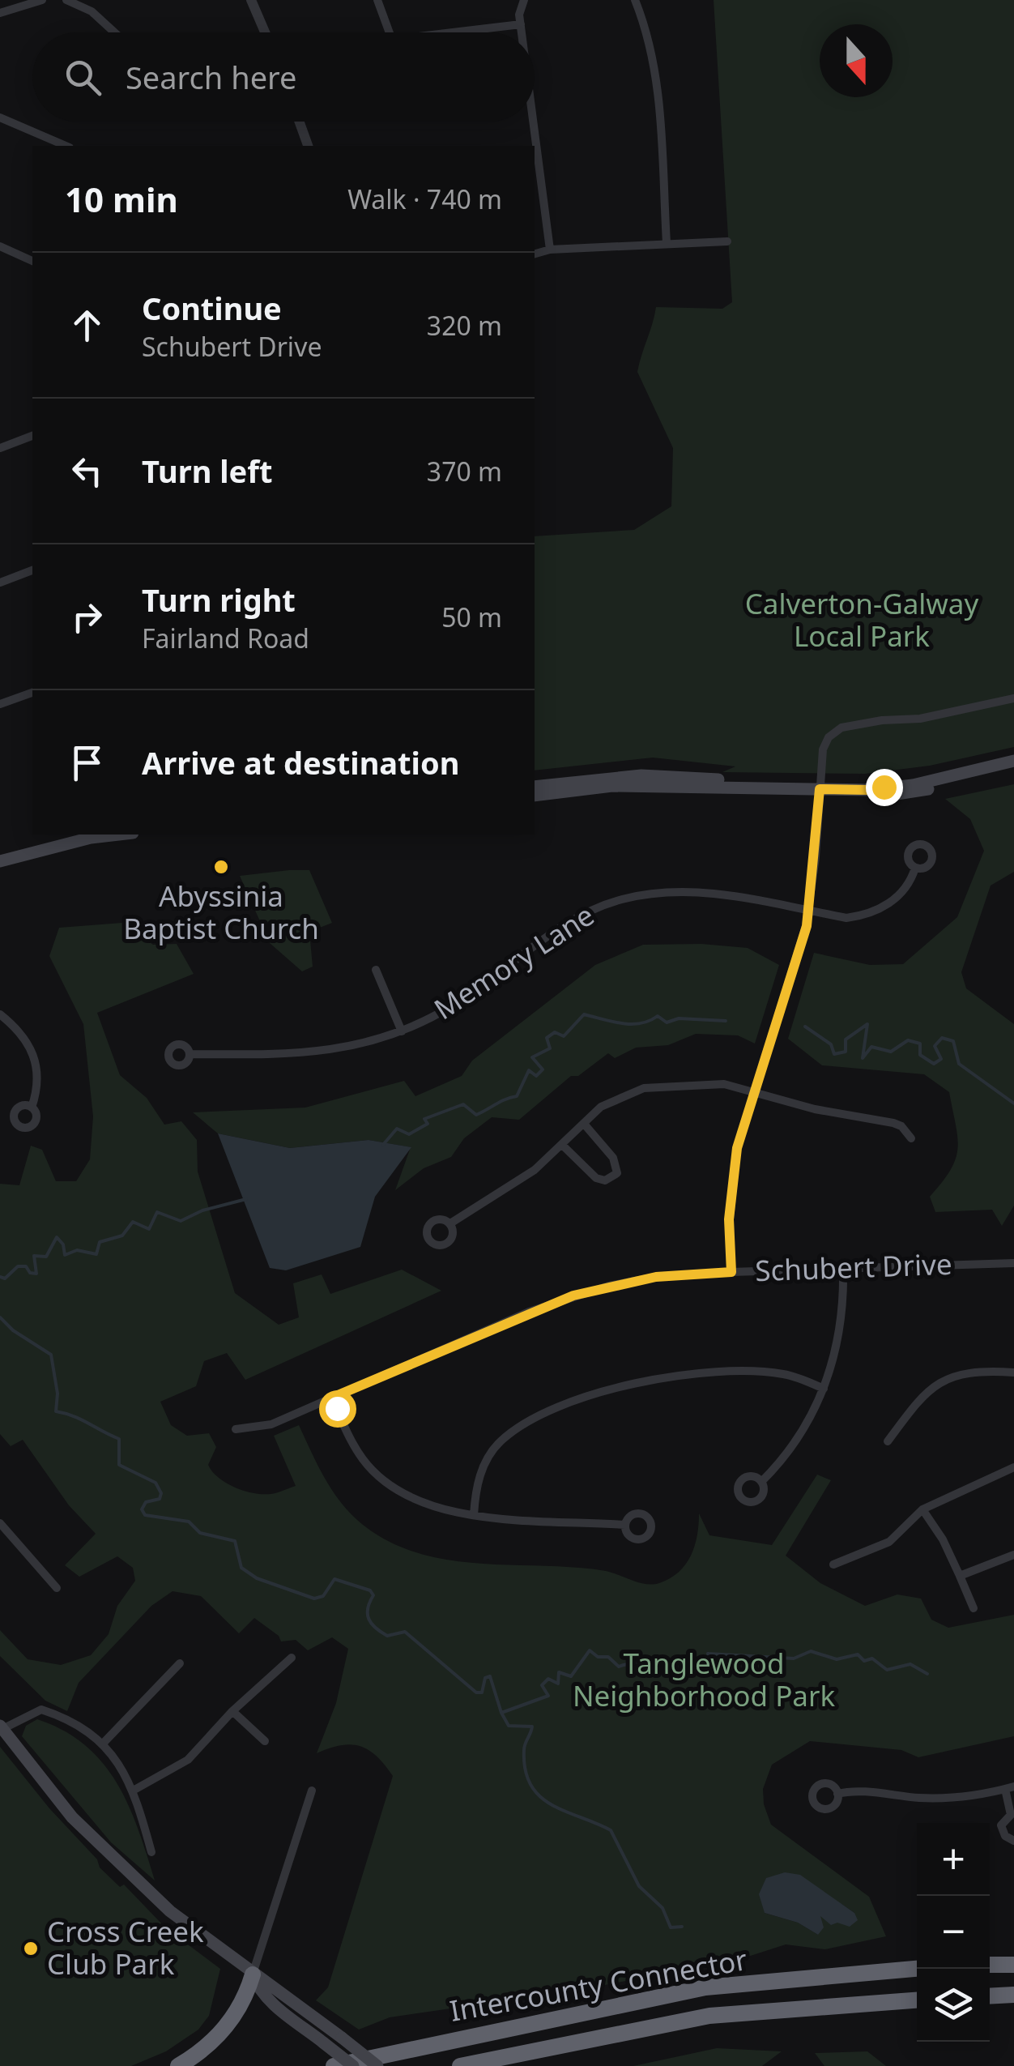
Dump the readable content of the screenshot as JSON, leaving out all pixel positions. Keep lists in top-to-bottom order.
{
  "streets": {
    "highway": ["Intercounty Connector"],
    "street": ["Memory Lane", "Schubert Drive"]
  },
  "parks": ["Calverton-Galway Local Park", "Tanglewood Neighborhood Park"],
  "places": ["Abyssinia Baptist Church", "Cross Creek Club Park"],
  "north": "bottom",
  "page": {
    "search": "Search here",
    "heading": ["10 min", "Walk · 740 m"],
    "list": [
      ["Continue", "Schubert Drive", "320 m"],
      ["Turn left", "370 m"],
      ["Turn right", "Fairland Road", "50 m"],
      "Arrive at destination"
    ],
    "map_buttons": ["+", "−"]
  }
}
